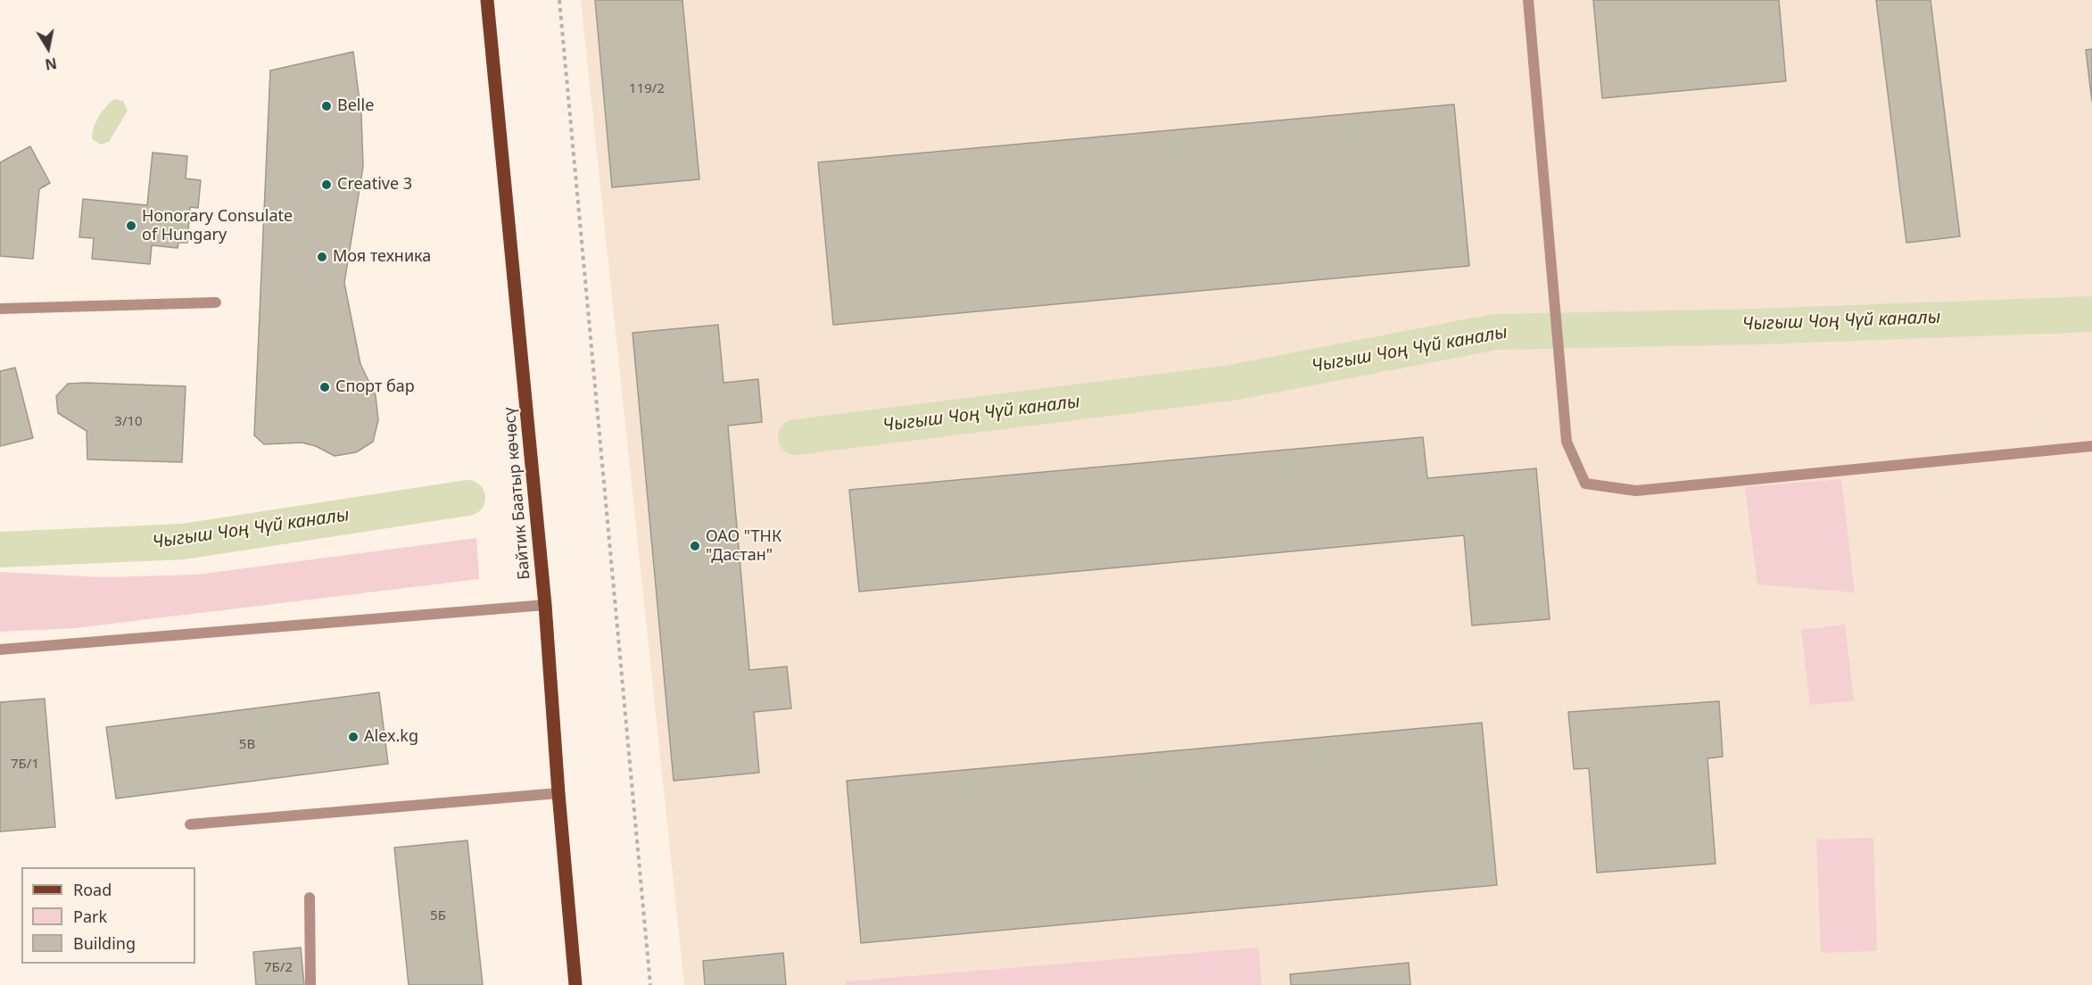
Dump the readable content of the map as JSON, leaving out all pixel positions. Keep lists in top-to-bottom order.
{
  "streets": {
    "main road": ["Байтик Баатыр көчөсү"]
  },
  "water": ["Чыгыш Чоң Чүй каналы"],
  "places": [
    "Belle",
    "Creative 3",
    "Honorary Consulate of Hungary",
    "Моя техника",
    "Спорт бар",
    "ОАО \"ТНК \"Дастан\"",
    "Alex.kg"
  ],
  "house_numbers": [
    "119/2",
    "3/10",
    "5В",
    "7Б/1",
    "5Б",
    "7Б/2"
  ],
  "legend": ["Road", "Park", "Building"],
  "north": "bottom"
}
